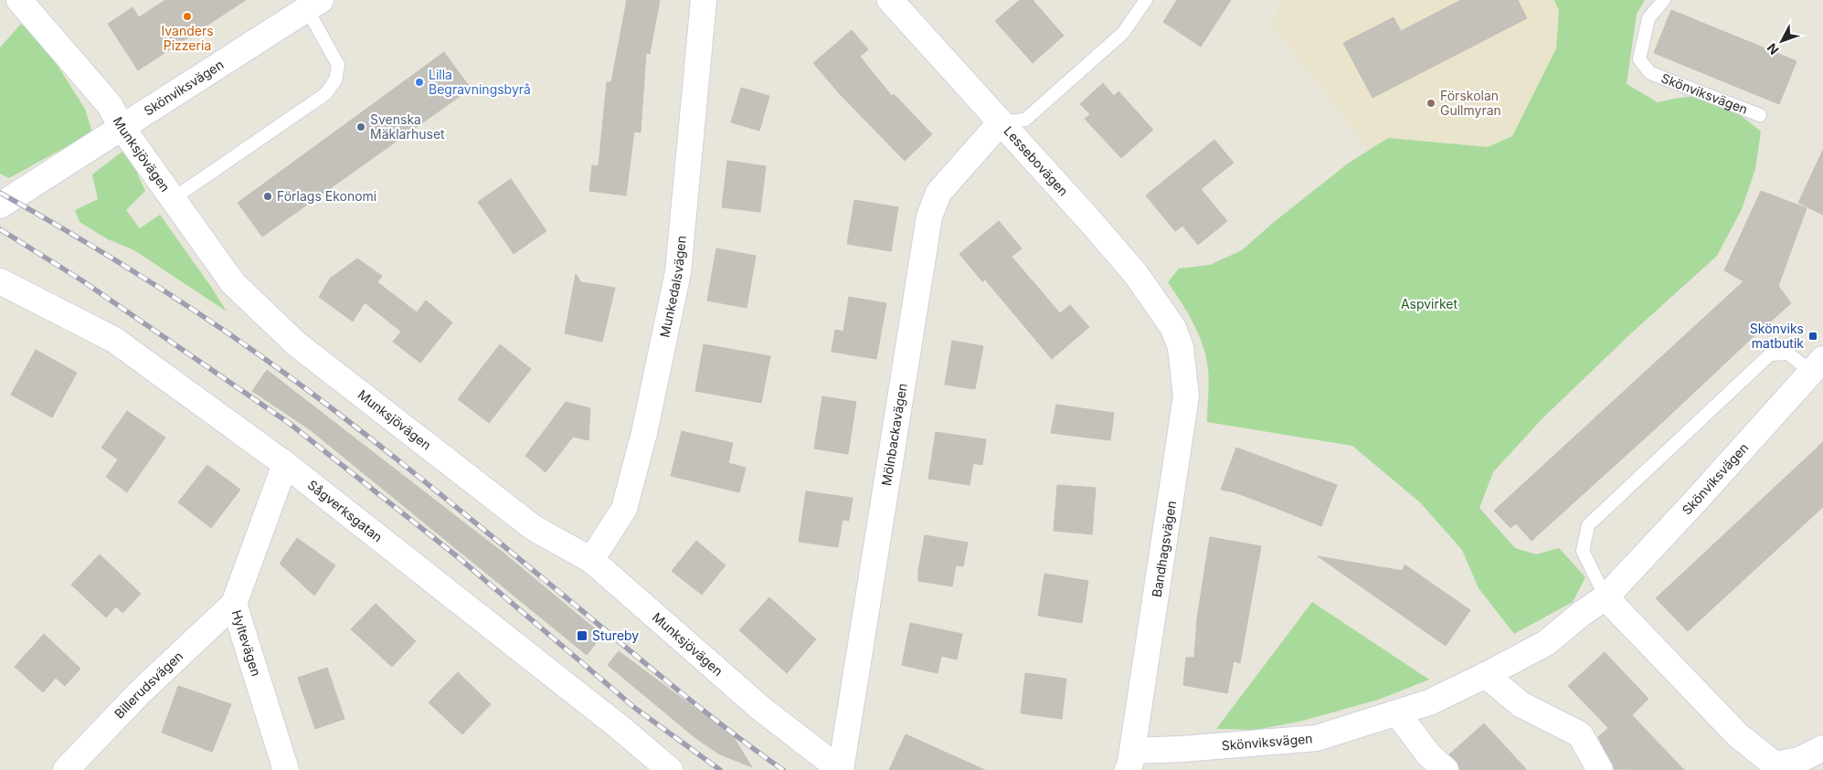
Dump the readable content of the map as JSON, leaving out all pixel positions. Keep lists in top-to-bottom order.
{
  "streets": {
    "street": [
      "Skönviksvägen",
      "Munksjövägen",
      "Lessebovägen",
      "Munkedalsvägen",
      "Mölnbackavägen",
      "Sågverksgatan",
      "Bandhagsvägen",
      "Hyltevägen",
      "Billerudsvägen"
    ]
  },
  "crossings": [
    ["Skönviksvägen", "Munksjövägen"],
    ["Skönviksvägen", "Bandhagsvägen"],
    ["Munksjövägen", "Munkedalsvägen"],
    ["Munksjövägen", "Mölnbackavägen"],
    ["Lessebovägen", "Mölnbackavägen"],
    ["Lessebovägen", "Bandhagsvägen"],
    ["Sågverksgatan", "Hyltevägen"],
    ["Hyltevägen", "Billerudsvägen"]
  ],
  "parks": ["Aspvirket"],
  "places": {
    "other": [
      "Ivanders Pizzeria",
      "Lilla Begravningsbyrå",
      "Förskolan Gullmyran",
      "Svenska Mäklarhuset",
      "Förlags Ekonomi"
    ],
    "transit": ["Skönviks matbutik", "Stureby"]
  },
  "north": "bottom left"
}
